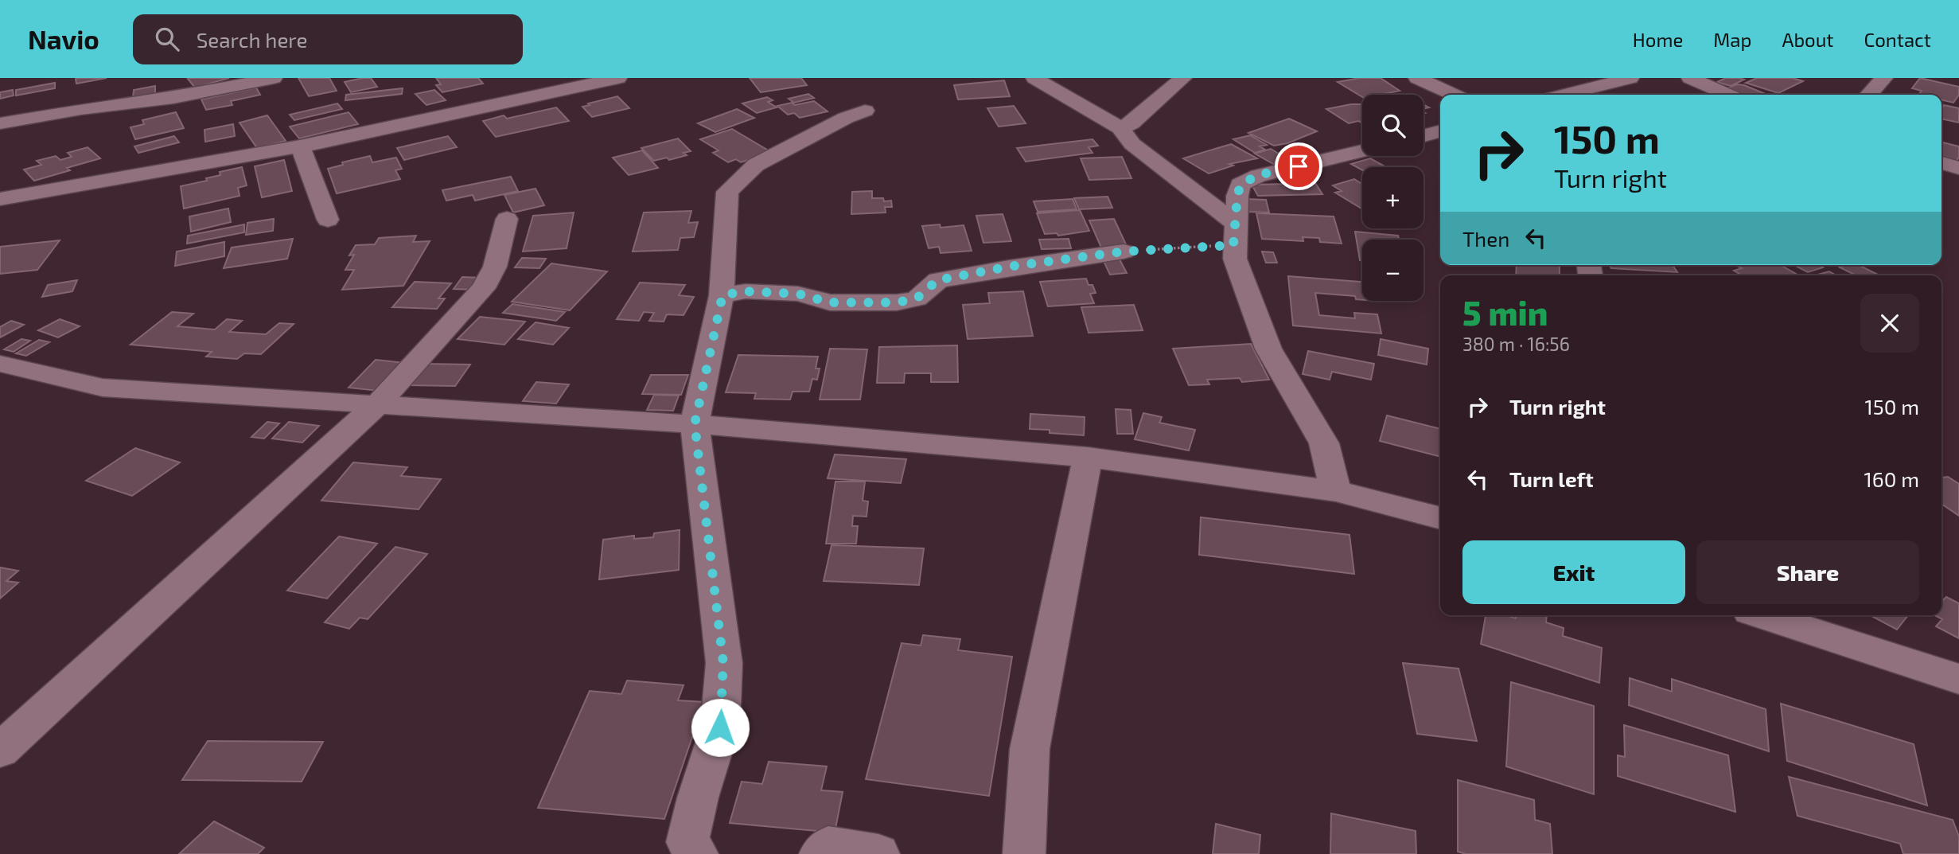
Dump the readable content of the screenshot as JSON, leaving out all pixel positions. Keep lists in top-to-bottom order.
{
  "page": {
    "header": "Navio",
    "search": "Search here",
    "nav": [
      "Home",
      "Map",
      "About",
      "Contact"
    ],
    "map_buttons": ["+", "−"],
    "turn": ["150 m", "Turn right"],
    "then": "Then",
    "heading": ["5 min", "380 m · 16:56"],
    "list": [
      {
        "name": "Turn right",
        "value": "150 m"
      },
      {
        "name": "Turn left",
        "value": "160 m"
      }
    ],
    "buttons": ["Exit", "Share"]
  }
}
